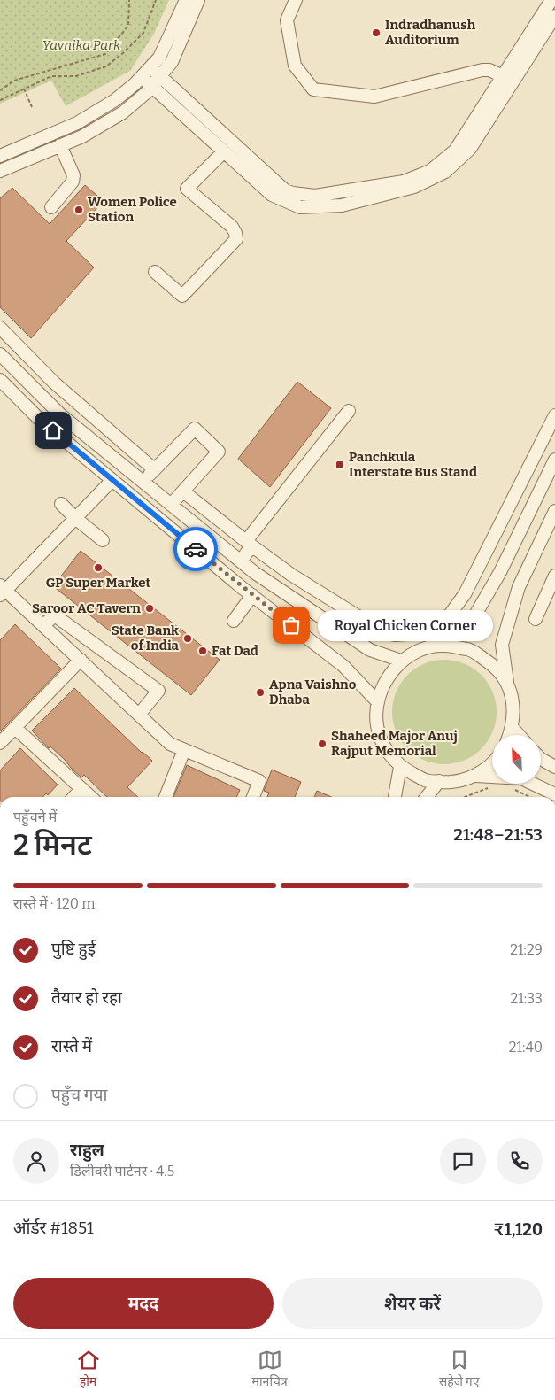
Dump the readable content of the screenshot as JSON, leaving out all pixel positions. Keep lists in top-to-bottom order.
{
  "parks": ["Yavnika Park"],
  "places": {
    "other": [
      "Indradhanush Auditorium",
      "Women Police Station",
      "GP Super Market",
      "Saroor AC Tavern",
      "Royal Chicken Corner",
      "State Bank of India",
      "Fat Dad",
      "Apna Vaishno Dhaba",
      "Shaheed Major Anuj Rajput Memorial"
    ],
    "transit": ["Panchkula Interstate Bus Stand"]
  },
  "north": "top left",
  "page": {
    "bubble": "Royal Chicken Corner",
    "heading": ["2 मिनट", "पहुँचने में", "21:48–21:53"],
    "panel": [
      "राहुल",
      "डिलीवरी पार्टनर · 4.5",
      "ऑर्डर #1851",
      "₹1,120"
    ],
    "bar": "रास्ते में · 120 m",
    "list": [
      ["पुष्टि हुई", "21:29"],
      ["तैयार हो रहा", "21:33"],
      ["रास्ते में", "21:40"],
      "पहुँच गया"
    ],
    "buttons": ["मदद", "शेयर करें"],
    "tabs": ["होम", "मानचित्र", "सहेजे गए"]
  }
}
